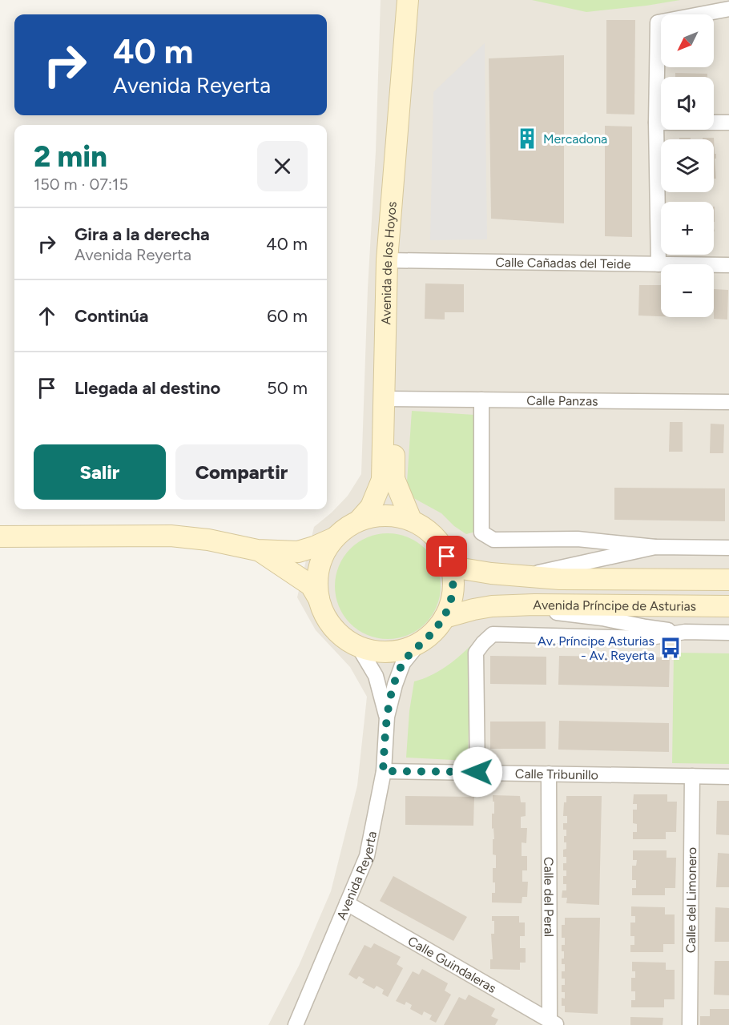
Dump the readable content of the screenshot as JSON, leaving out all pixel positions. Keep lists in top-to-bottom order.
{
  "streets": {
    "street": [
      "Calle Cañadas del Teide",
      "Avenida de los Hoyos",
      "Calle Panzas",
      "Avenida Príncipe de Asturias",
      "Calle Tribunillo",
      "Avenida Reyerta",
      "Calle del Peral",
      "Calle del Limonero",
      "Calle Guindaleras"
    ]
  },
  "crossings": [
    ["Calle Cañadas del Teide", "Avenida de los Hoyos"],
    ["Avenida de los Hoyos", "Calle Panzas"],
    ["Avenida de los Hoyos", "Avenida Príncipe de Asturias"],
    ["Avenida de los Hoyos", "Avenida Reyerta"],
    ["Calle Panzas", "Avenida Príncipe de Asturias"],
    ["Avenida Príncipe de Asturias", "Avenida Reyerta"],
    ["Calle Tribunillo", "Avenida Reyerta"],
    ["Calle Tribunillo", "Calle del Peral"],
    ["Calle Tribunillo", "Calle del Limonero"],
    ["Avenida Reyerta", "Calle Guindaleras"],
    ["Calle del Peral", "Calle Guindaleras"]
  ],
  "places": {
    "building": ["Mercadona"],
    "bus stop": ["Av. Príncipe Asturias - Av. Reyerta"]
  },
  "north": "bottom left",
  "page": {
    "map_buttons": ["+", "−"],
    "turn": ["40 m", "Avenida Reyerta"],
    "heading": ["2 min", "150 m · 07:15"],
    "list": [
      {
        "name": "Gira a la derecha",
        "note": "Avenida Reyerta",
        "value": "40 m"
      },
      {
        "name": "Continúa",
        "value": "60 m"
      },
      {
        "name": "Llegada al destino",
        "value": "50 m"
      }
    ],
    "buttons": ["Salir", "Compartir"]
  }
}
